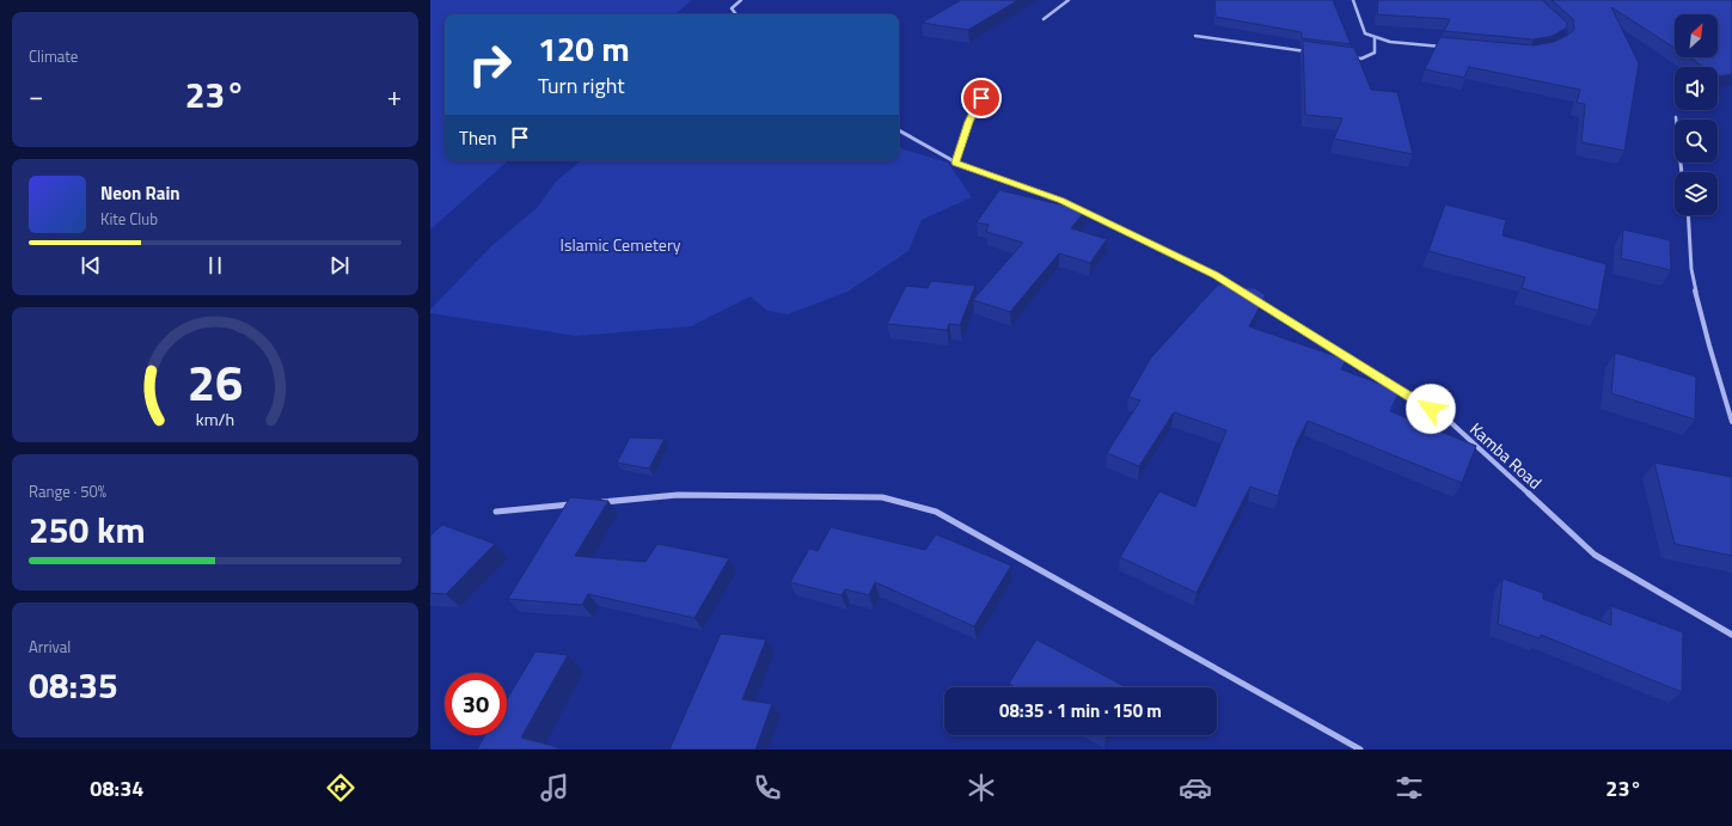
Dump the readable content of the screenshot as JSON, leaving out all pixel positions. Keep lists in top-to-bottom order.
{
  "streets": {
    "street": ["Kamba Road"]
  },
  "parks": ["Islamic Cemetery"],
  "north": "top right",
  "page": {
    "tile": [
      "Climate",
      ["Range · 50%", "250 km"],
      ["Arrival", "08:35"]
    ],
    "turn": ["120 m", "Turn right"],
    "heat": ["−", "23°", "+"],
    "then": "Then",
    "song": ["Neon Rain", "Kite Club"],
    "limit": "30",
    "trip": "08:35 · 1 min · 150 m",
    "tabs": ["08:34", "23°"],
    "gauge": ["26", "km/h"]
  }
}
